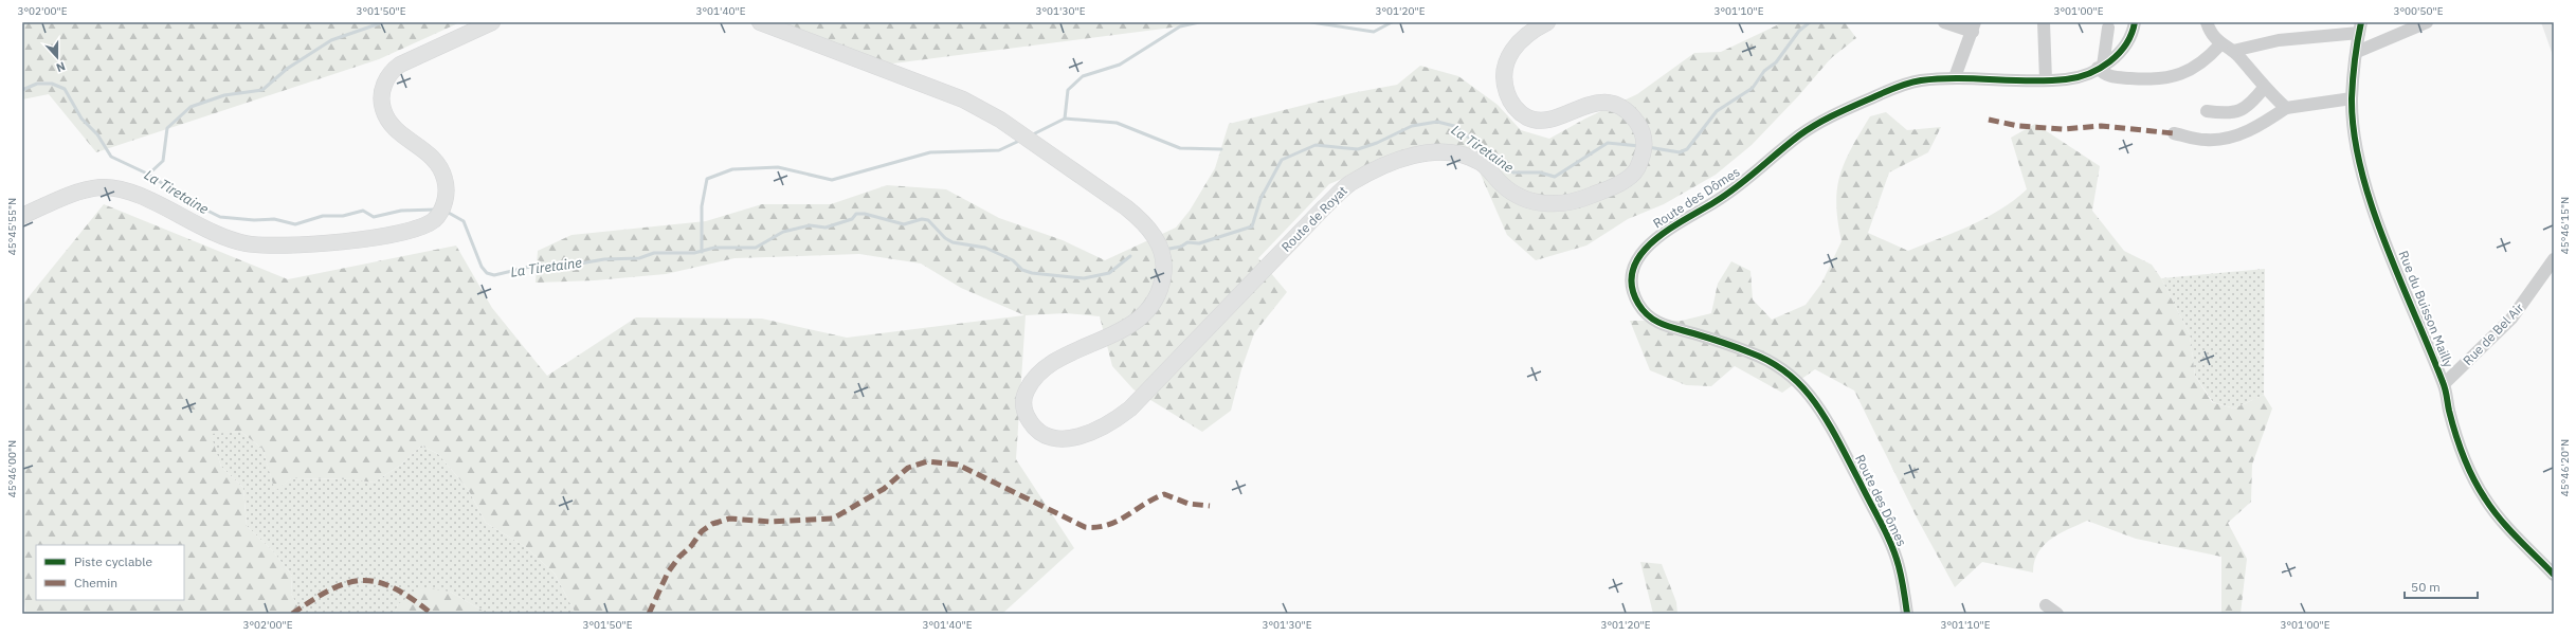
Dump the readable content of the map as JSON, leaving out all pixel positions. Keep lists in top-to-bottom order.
{
  "streets": {
    "main road": ["Route de Royat"],
    "street": ["Route des Dômes", "Rue du Buisson Mailly", "Rue de Bel Air"]
  },
  "crossings": [
    ["Rue du Buisson Mailly", "Rue de Bel Air"]
  ],
  "water": ["La Tiretaine"],
  "legend": ["Piste cyclable", "Chemin"],
  "scale_bar": "50 m",
  "north": "bottom",
  "coordinates": [
    "3°02'00\"E",
    "3°01'50\"E",
    "3°01'40\"E",
    "3°01'30\"E",
    "3°01'20\"E",
    "3°01'10\"E",
    "3°01'00\"E",
    "3°00'50\"E",
    "45°46'15\"N",
    "45°45'55\"N",
    "45°46'20\"N",
    "45°46'00\"N"
  ]
}
